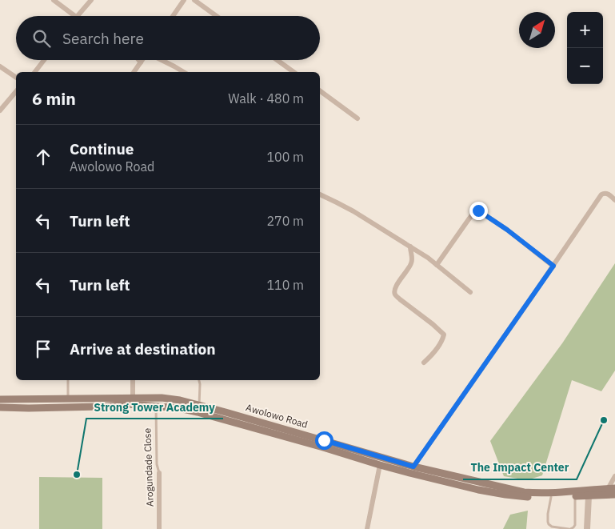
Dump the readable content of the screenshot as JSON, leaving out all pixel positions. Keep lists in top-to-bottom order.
{
  "streets": {
    "main road": ["Awolowo Road"],
    "street": ["Arogundade Close"]
  },
  "crossings": [
    ["Awolowo Road", "Arogundade Close"]
  ],
  "places": ["The Impact Center", "Strong Tower Academy"],
  "north": "top right",
  "page": {
    "map_buttons": ["+", "−"],
    "search": "Search here",
    "heading": ["6 min", "Walk · 480 m"],
    "list": [
      ["Continue", "Awolowo Road", "100 m"],
      ["Turn left", "270 m"],
      ["Turn left", "110 m"],
      "Arrive at destination"
    ]
  }
}
